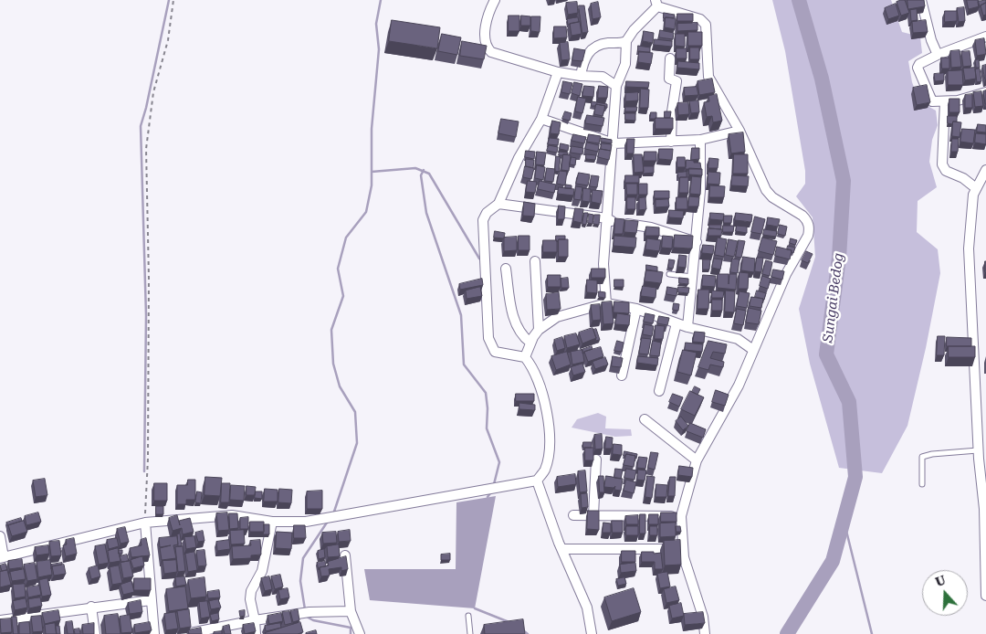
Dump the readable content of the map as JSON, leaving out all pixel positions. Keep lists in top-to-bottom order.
{
  "water": ["Sungai Bedog"],
  "north": "top"
}
